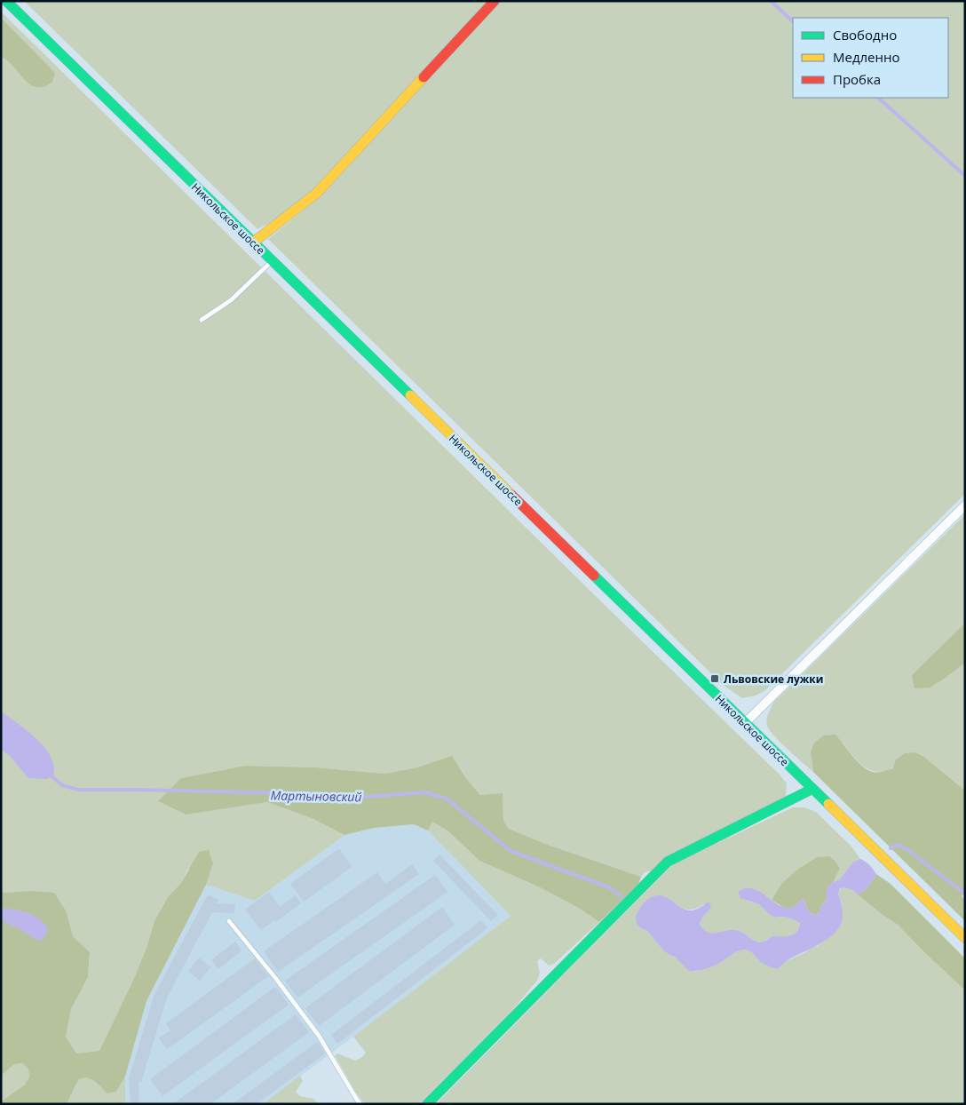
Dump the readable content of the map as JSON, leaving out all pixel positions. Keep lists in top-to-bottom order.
{
  "streets": {
    "main road": ["Никольское шоссе"]
  },
  "water": ["Мартыновский"],
  "places": {
    "transit": ["Львовские лужки"]
  },
  "legend": ["Свободно", "Медленно", "Пробка"]
}
